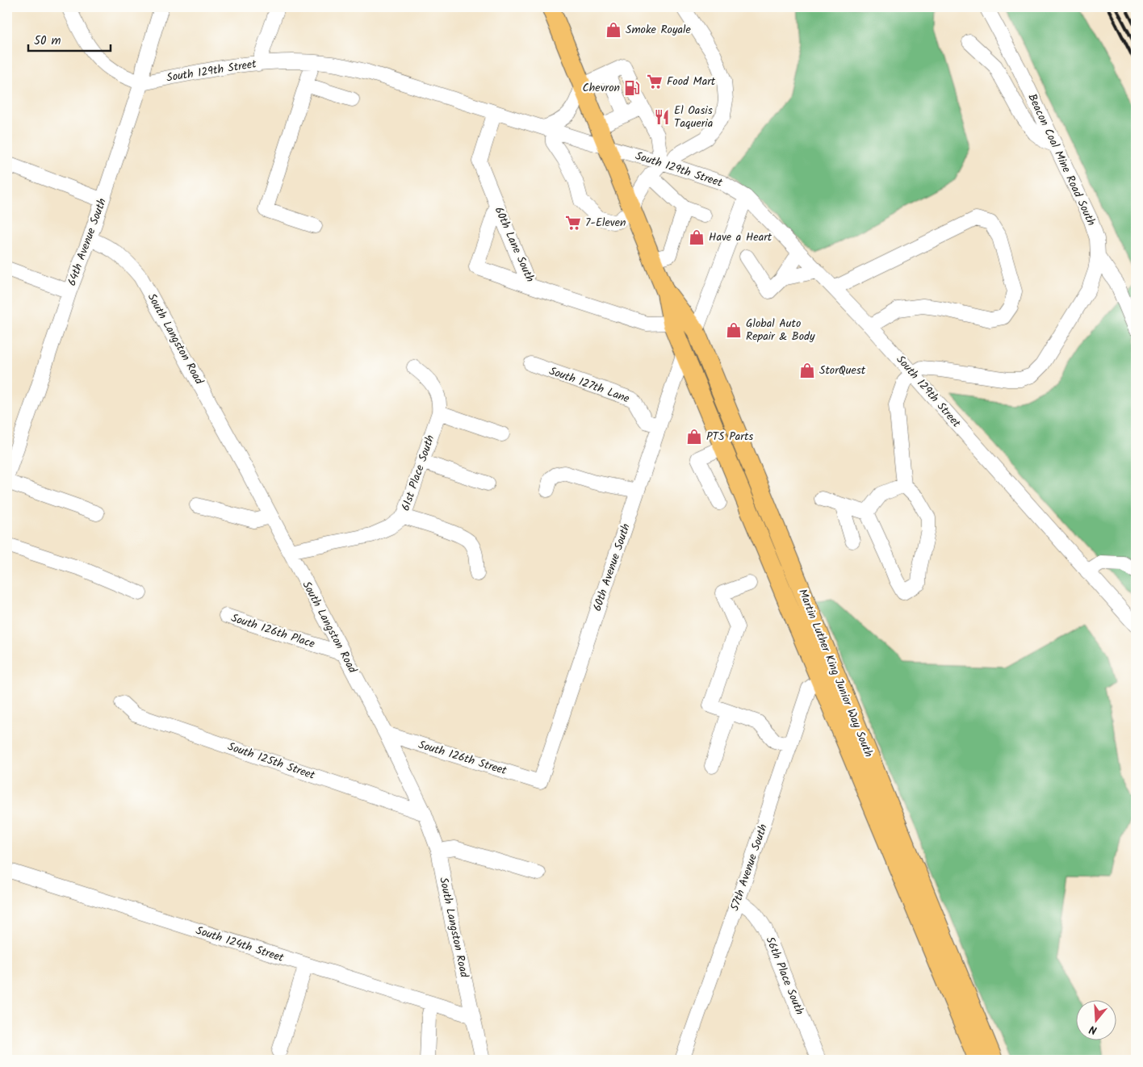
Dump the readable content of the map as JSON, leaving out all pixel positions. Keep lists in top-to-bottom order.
{
  "streets": {
    "main road": ["Martin Luther King Junior Way South"],
    "street": [
      "South 129th Street",
      "Beacon Coal Mine Road South",
      "64th Avenue South",
      "60th Lane South",
      "South Langston Road",
      "South 127th Lane",
      "61st Place South",
      "60th Avenue South",
      "South 126th Place",
      "South 126th Street",
      "South 125th Street",
      "57th Avenue South",
      "South 124th Street",
      "56th Place South"
    ]
  },
  "crossings": [
    ["South 129th Street", "Beacon Coal Mine Road South"],
    ["South 129th Street", "64th Avenue South"],
    ["South 129th Street", "60th Lane South"],
    ["South 129th Street", "Martin Luther King Junior Way South"],
    ["64th Avenue South", "South Langston Road"],
    ["60th Lane South", "Martin Luther King Junior Way South"],
    ["South Langston Road", "61st Place South"],
    ["South Langston Road", "South 126th Place"],
    ["South Langston Road", "South 126th Street"],
    ["South Langston Road", "South 125th Street"],
    ["South Langston Road", "South 124th Street"],
    ["South 127th Lane", "60th Avenue South"],
    ["60th Avenue South", "Martin Luther King Junior Way South"],
    ["60th Avenue South", "South 126th Street"],
    ["Martin Luther King Junior Way South", "57th Avenue South"],
    ["57th Avenue South", "56th Place South"]
  ],
  "places": {
    "shop": [
      "Smoke Royale",
      "Have a Heart",
      "Global Auto Repair & Body",
      "StorQuest",
      "PTS Parts"
    ],
    "supermarket": ["Food Mart", "7-Eleven"],
    "fuel station": ["Chevron"],
    "restaurant": ["El Oasis Taqueria"]
  },
  "scale_bar": "50 m",
  "north": "bottom"
}
